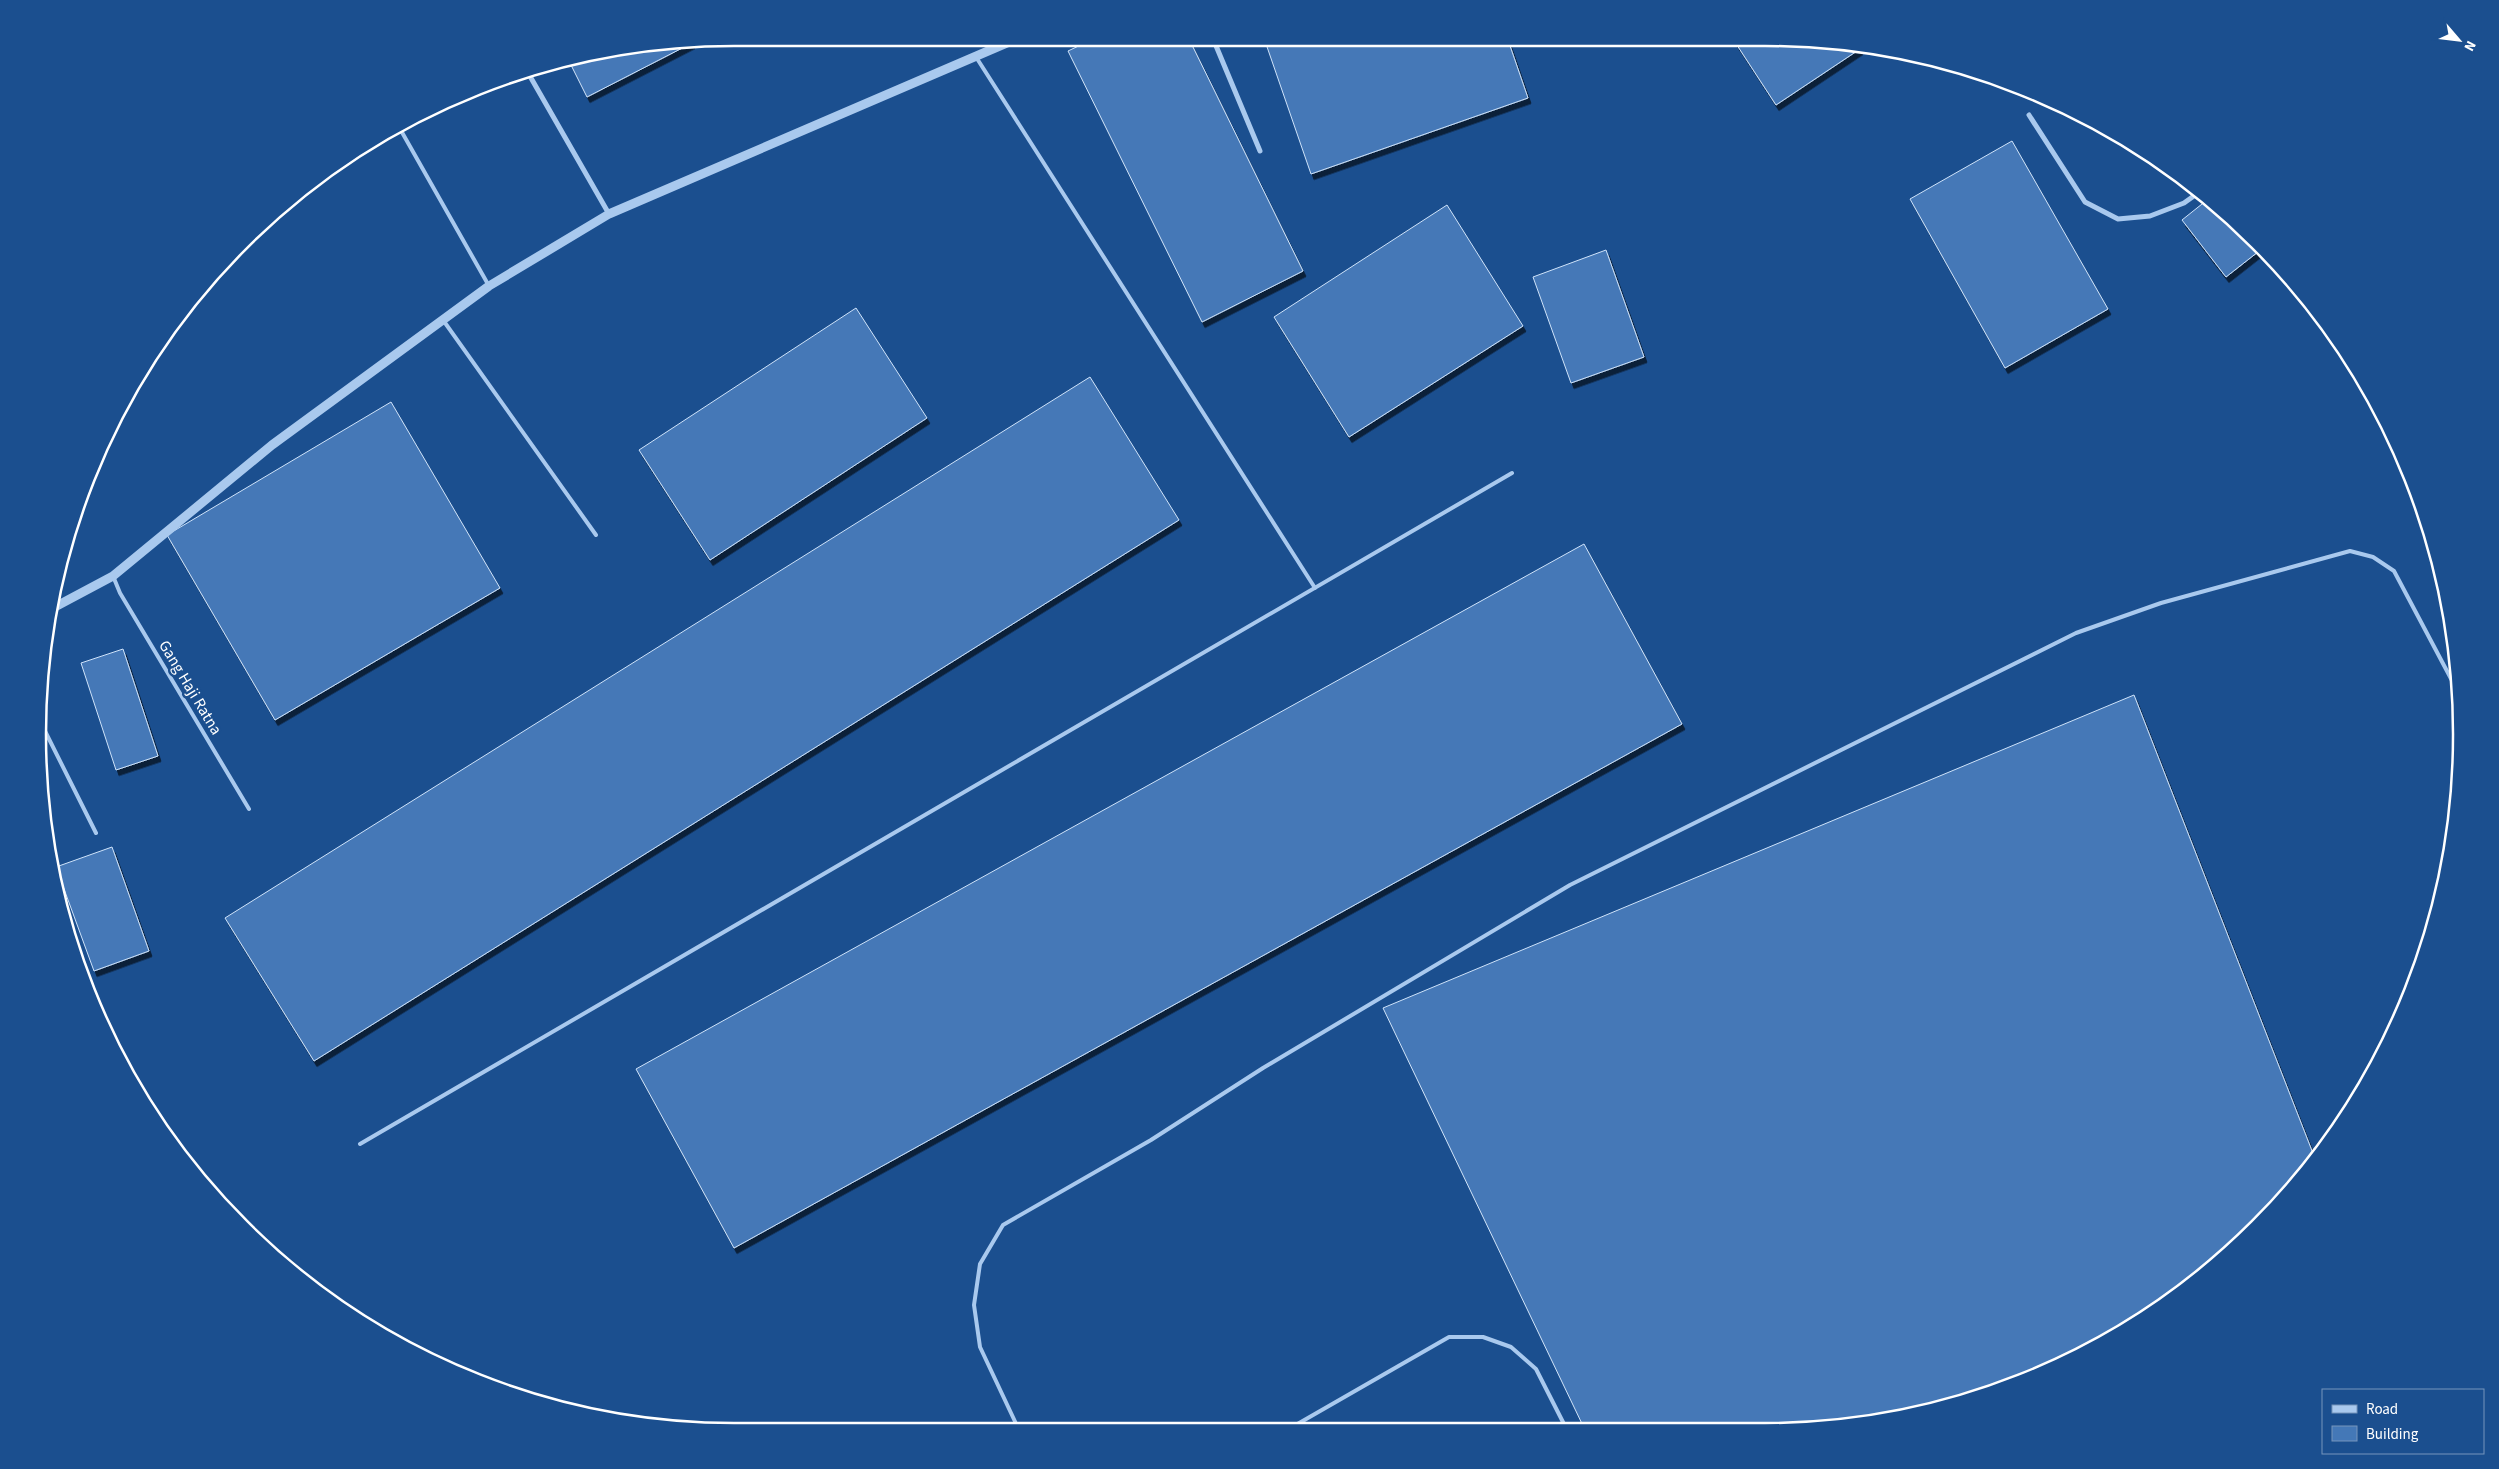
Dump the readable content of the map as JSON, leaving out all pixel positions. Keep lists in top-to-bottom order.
{
  "streets": {
    "lane": ["Gang Haji Ratna"]
  },
  "legend": ["Road", "Building"],
  "north": "bottom right"
}
